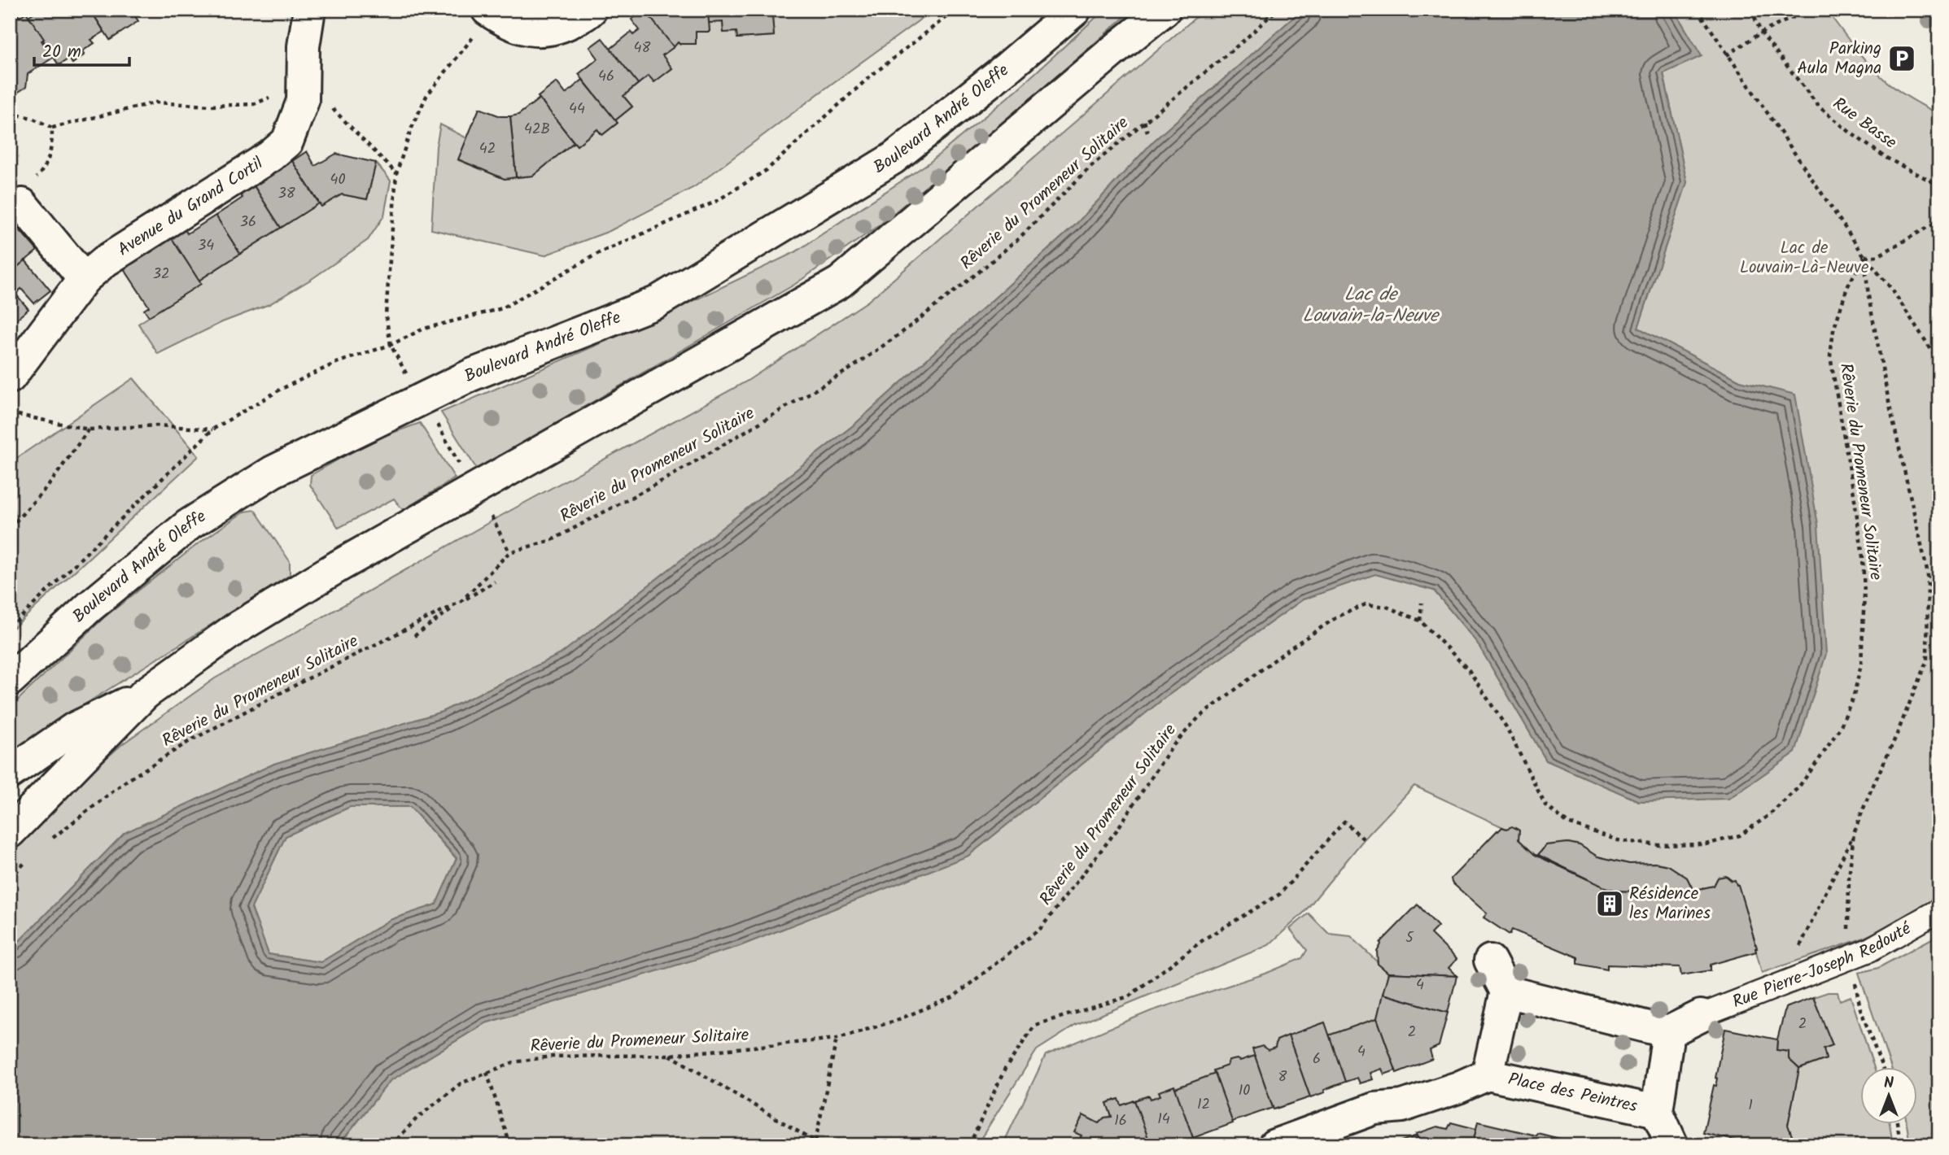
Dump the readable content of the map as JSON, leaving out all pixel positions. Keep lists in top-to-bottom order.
{
  "streets": {
    "main road": ["Boulevard André Oleffe", "Avenue du Grand Cortil", "Place des Peintres"],
    "street": ["Rue Pierre-Joseph Redouté"],
    "path": ["Rue Basse", "Rêverie du Promeneur Solitaire"]
  },
  "water": ["Lac de Louvain-la-Neuve"],
  "parks": ["Lac de Louvain-Là-Neuve"],
  "places": {
    "parking": ["Parking Aula Magna"],
    "building": ["Résidence les Marines"]
  },
  "house_numbers": [
    "48",
    "46",
    "44",
    "42B",
    "42",
    "40",
    "38",
    "36",
    "34",
    "32",
    "5",
    "4",
    "2",
    "2",
    "4",
    "6",
    "8",
    "10",
    "12",
    "1",
    "14",
    "16"
  ],
  "scale_bar": "20 m",
  "north": "top"
}
